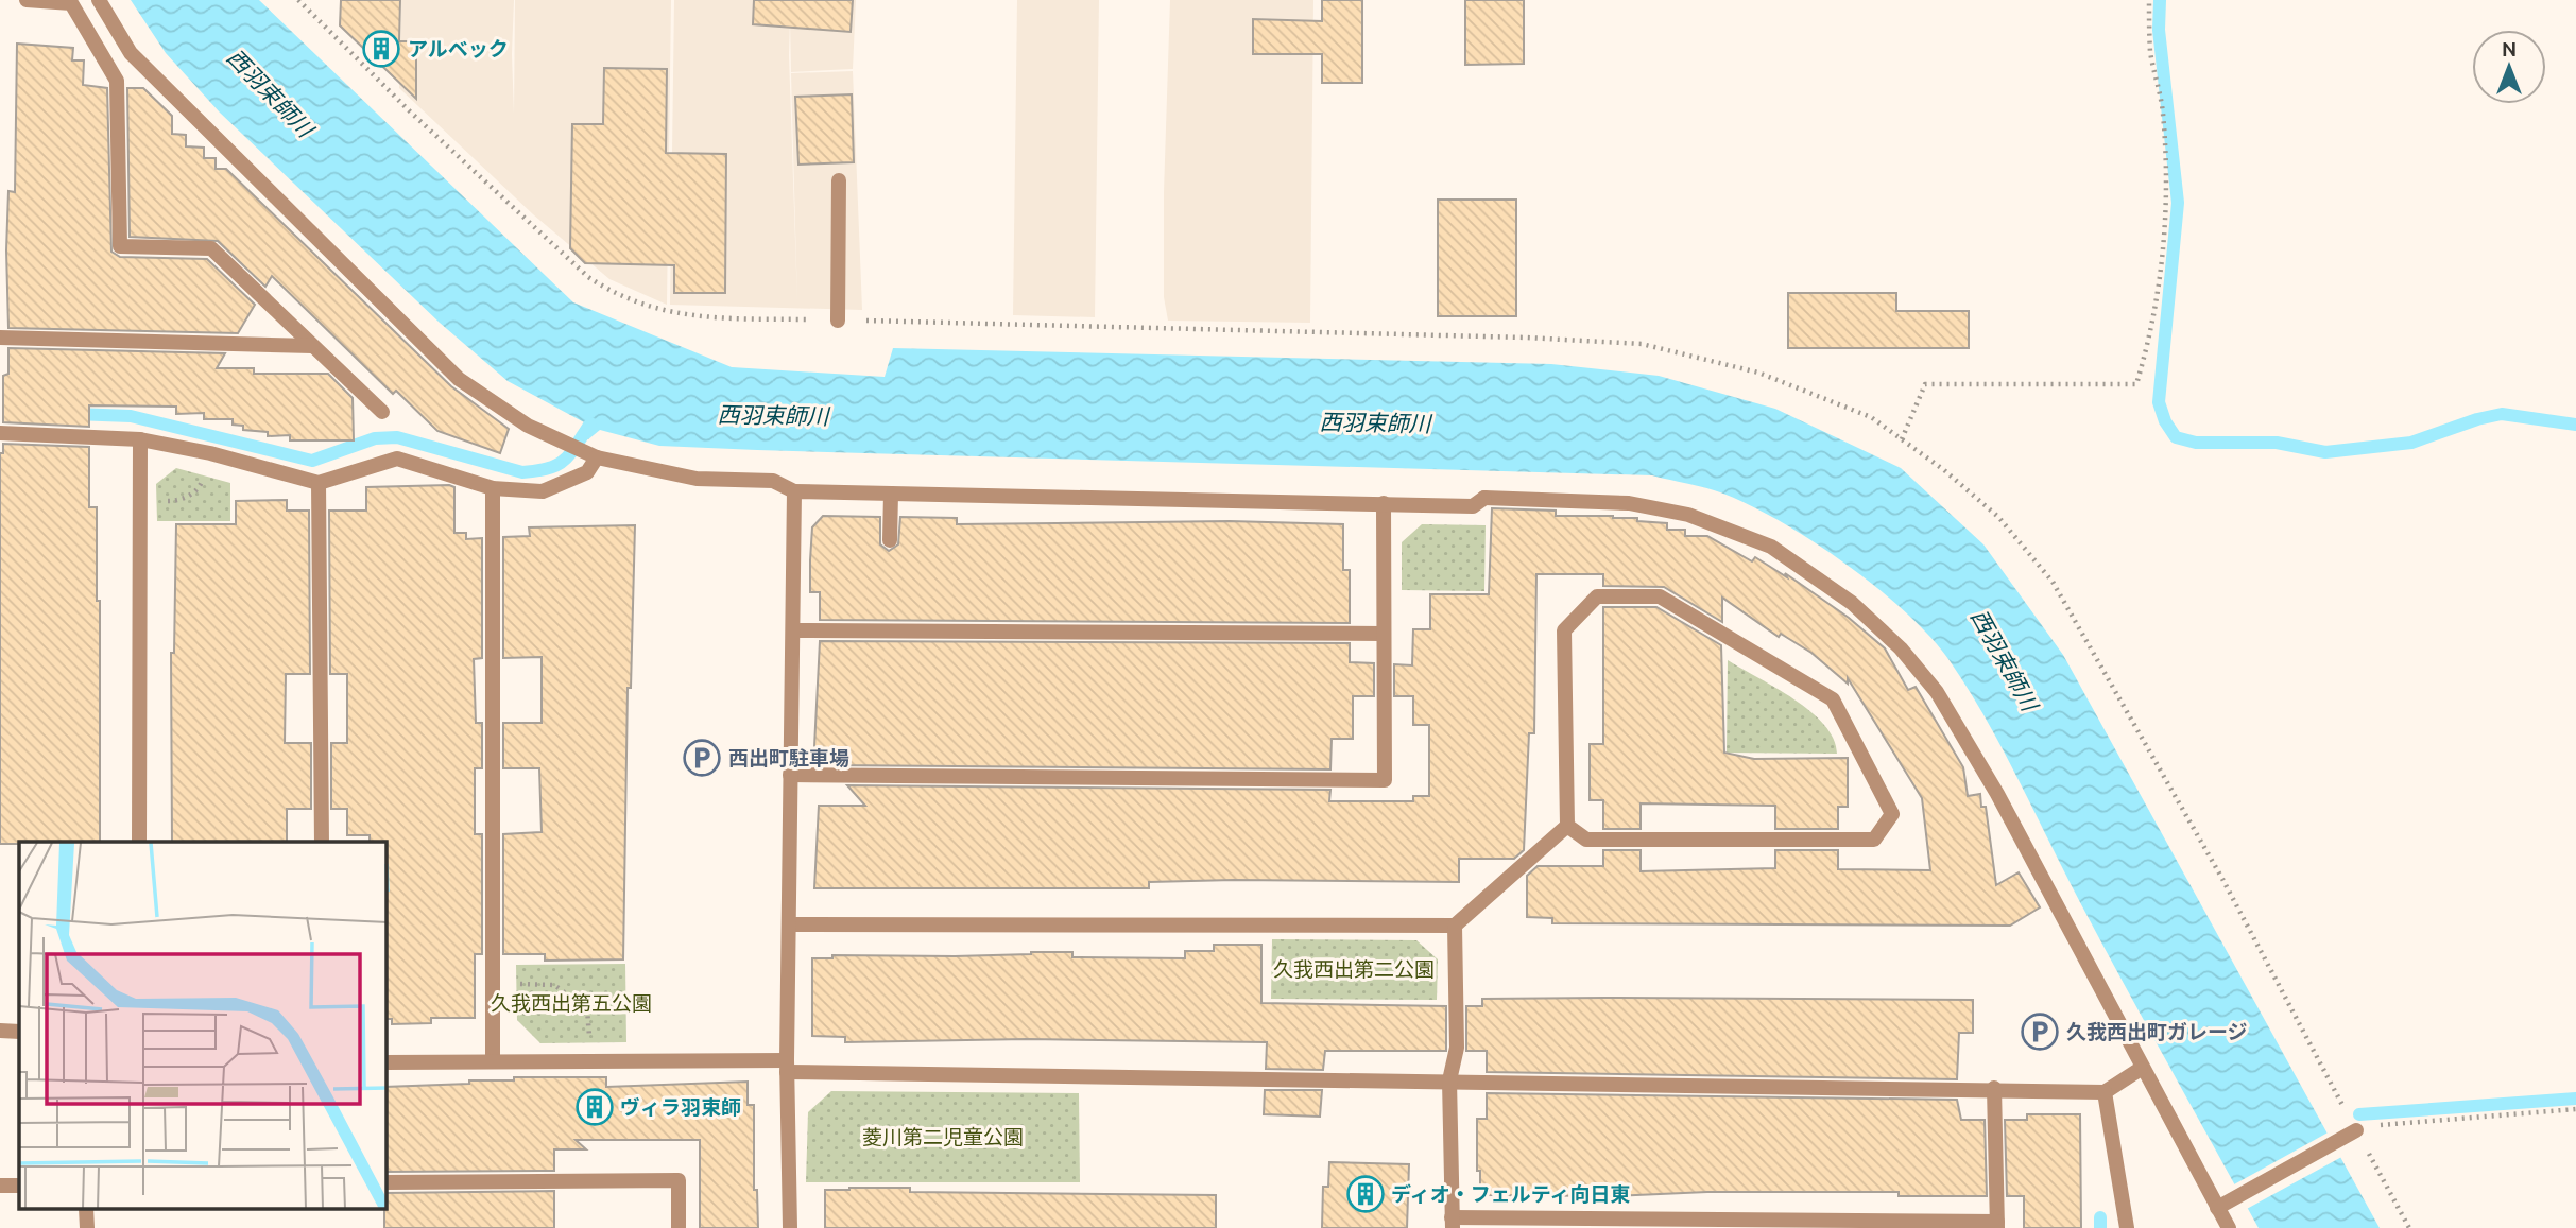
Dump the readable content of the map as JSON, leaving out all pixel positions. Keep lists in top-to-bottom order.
{
  "water": ["西羽束師川"],
  "parks": ["久我西出第二公園", "久我西出第五公園", "菱川第二児童公園"],
  "places": {
    "building": ["アルベック", "ヴィラ羽束師", "ディオ・フェルティ向日東"],
    "parking": ["西出町駐車場", "久我西出町ガレージ"]
  },
  "north": "top"
}
